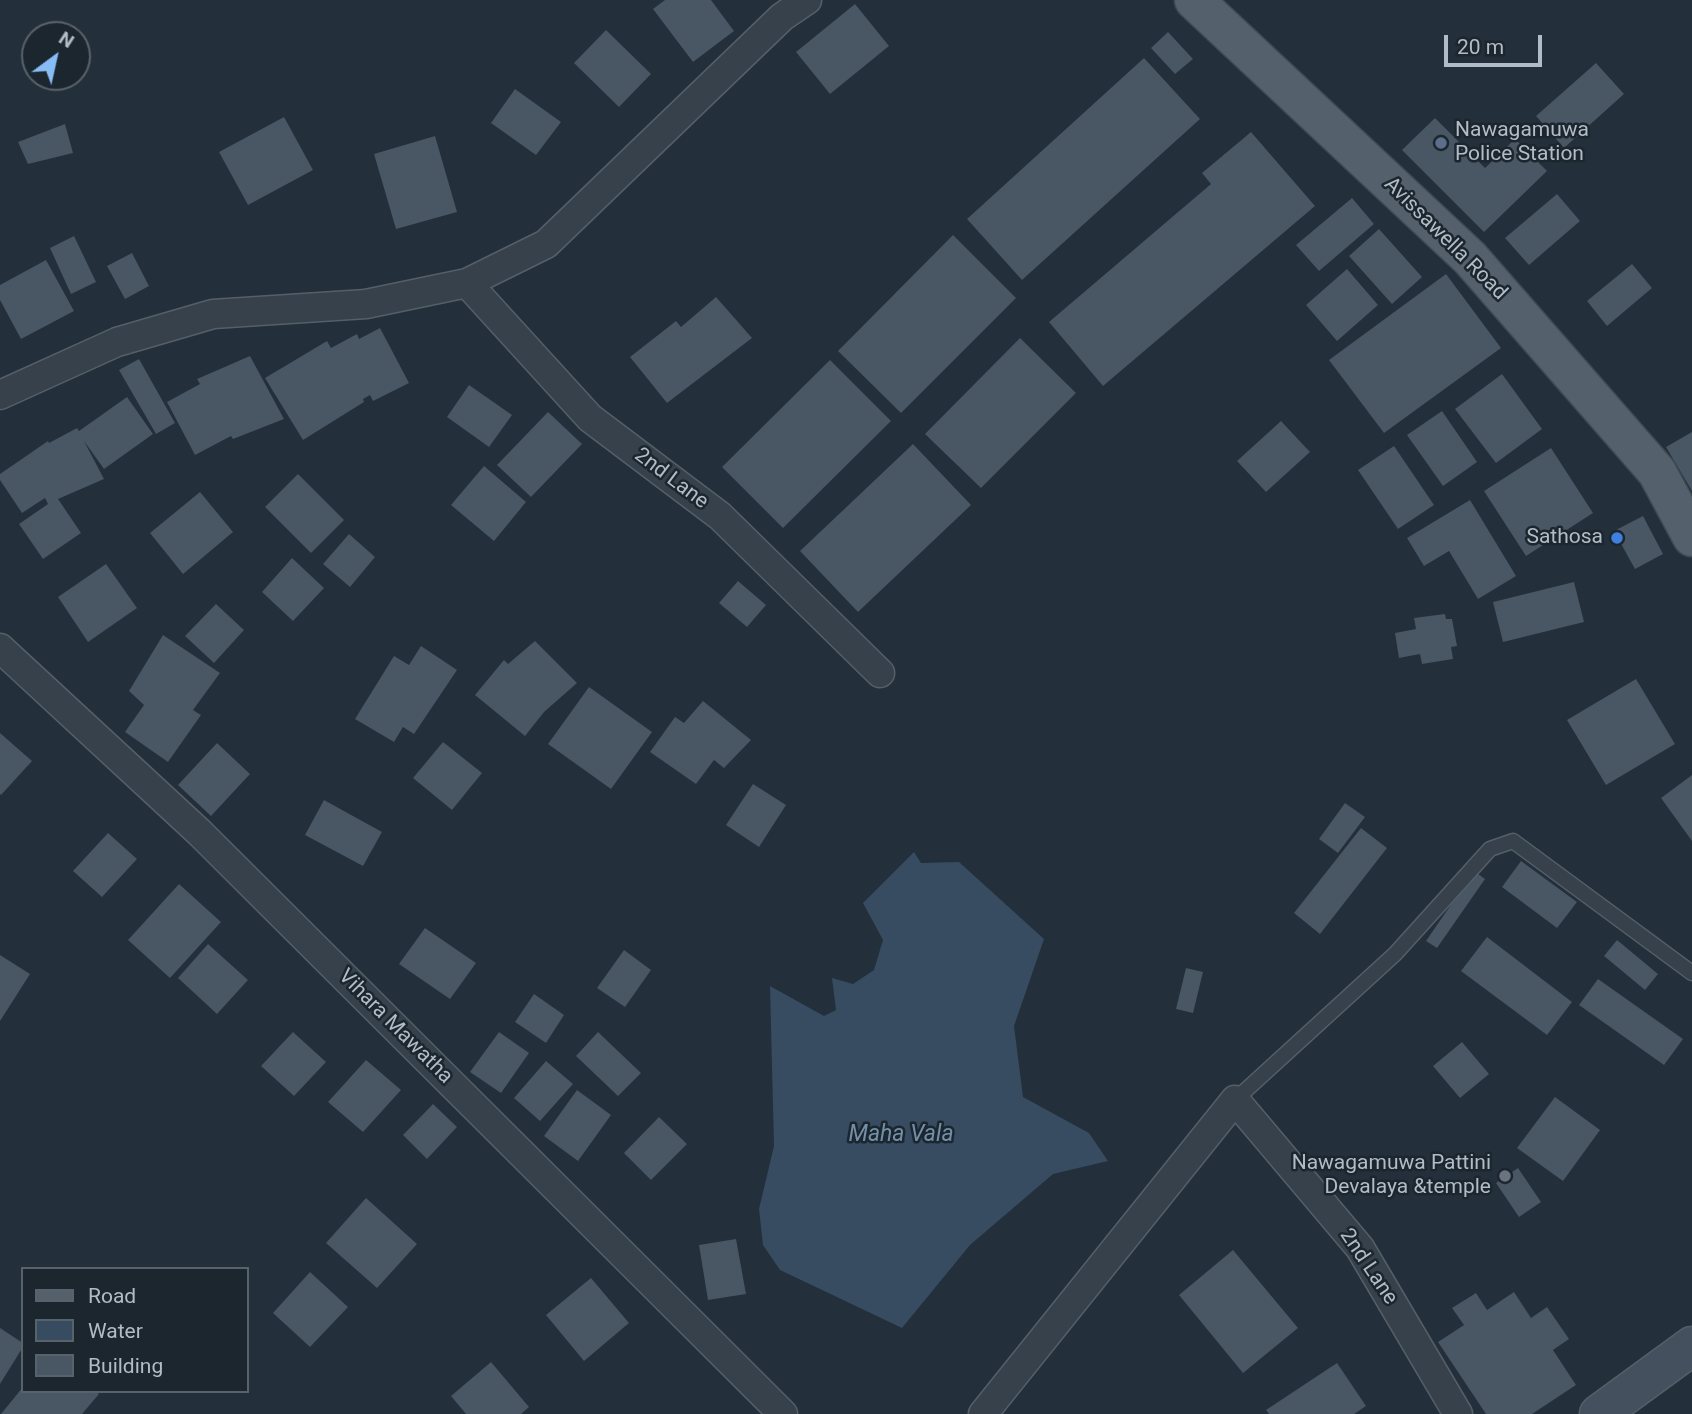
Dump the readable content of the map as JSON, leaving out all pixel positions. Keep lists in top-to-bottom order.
{
  "streets": {
    "main road": ["Avissawella Road"],
    "street": ["2nd Lane", "Vihara Mawatha"]
  },
  "water": ["Maha Vala"],
  "places": ["Nawagamuwa Police Station", "Sathosa", "Nawagamuwa Pattini Devalaya &temple"],
  "legend": ["Road", "Water", "Building"],
  "scale_bar": "20 m",
  "north": "top right"
}
